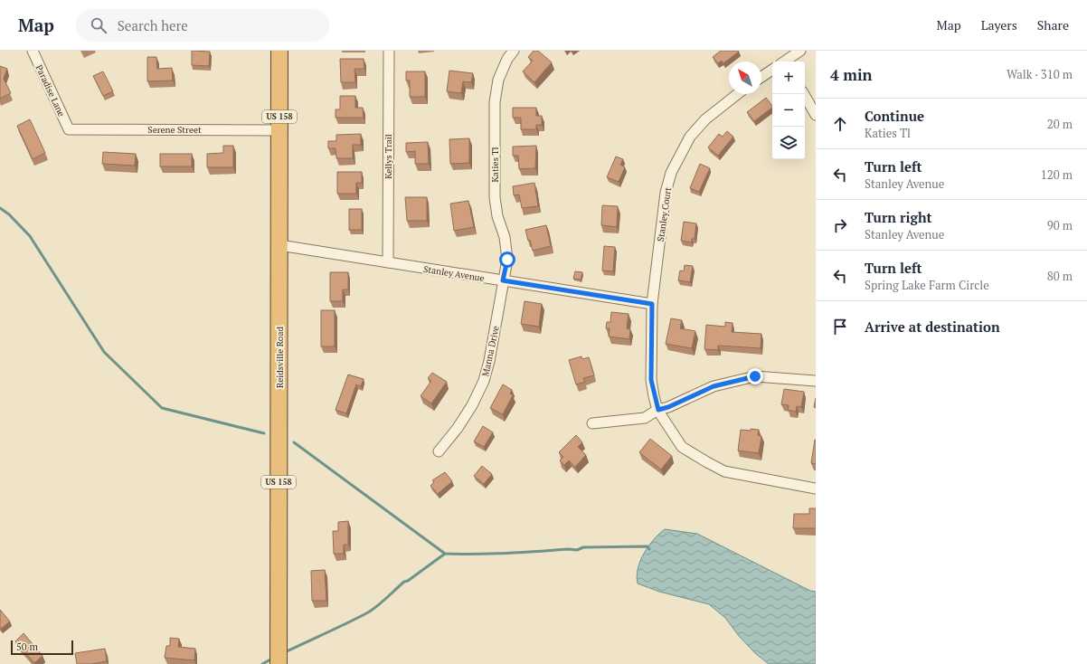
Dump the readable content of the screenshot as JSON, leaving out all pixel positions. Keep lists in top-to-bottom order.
{
  "streets": {
    "highway": ["US 158", "Reidsville Road"],
    "street": [
      "Paradise Lane",
      "Serene Street",
      "Kellys Trail",
      "Katies Tl",
      "Stanley Court",
      "Stanley Avenue",
      "Manna Drive"
    ]
  },
  "crossings": [
    ["Paradise Lane", "Serene Street"],
    ["Serene Street", "Reidsville Road"],
    ["Kellys Trail", "Stanley Avenue"],
    ["Katies Tl", "Stanley Avenue"],
    ["Katies Tl", "Manna Drive"],
    ["Stanley Court", "Stanley Avenue"],
    ["Stanley Avenue", "Manna Drive"],
    ["Stanley Avenue", "Reidsville Road"]
  ],
  "scale_bar": "50 m",
  "north": "top left",
  "page": {
    "header": "Map",
    "search": "Search here",
    "nav": ["Map", "Layers", "Share"],
    "heading": ["4 min", "Walk · 310 m"],
    "map_buttons": ["+", "−"],
    "list": [
      ["Continue", "Katies Tl", "20 m"],
      ["Turn left", "Stanley Avenue", "120 m"],
      ["Turn right", "Stanley Avenue", "90 m"],
      ["Turn left", "Spring Lake Farm Circle", "80 m"],
      "Arrive at destination"
    ],
    "scale": "50 m"
  }
}
